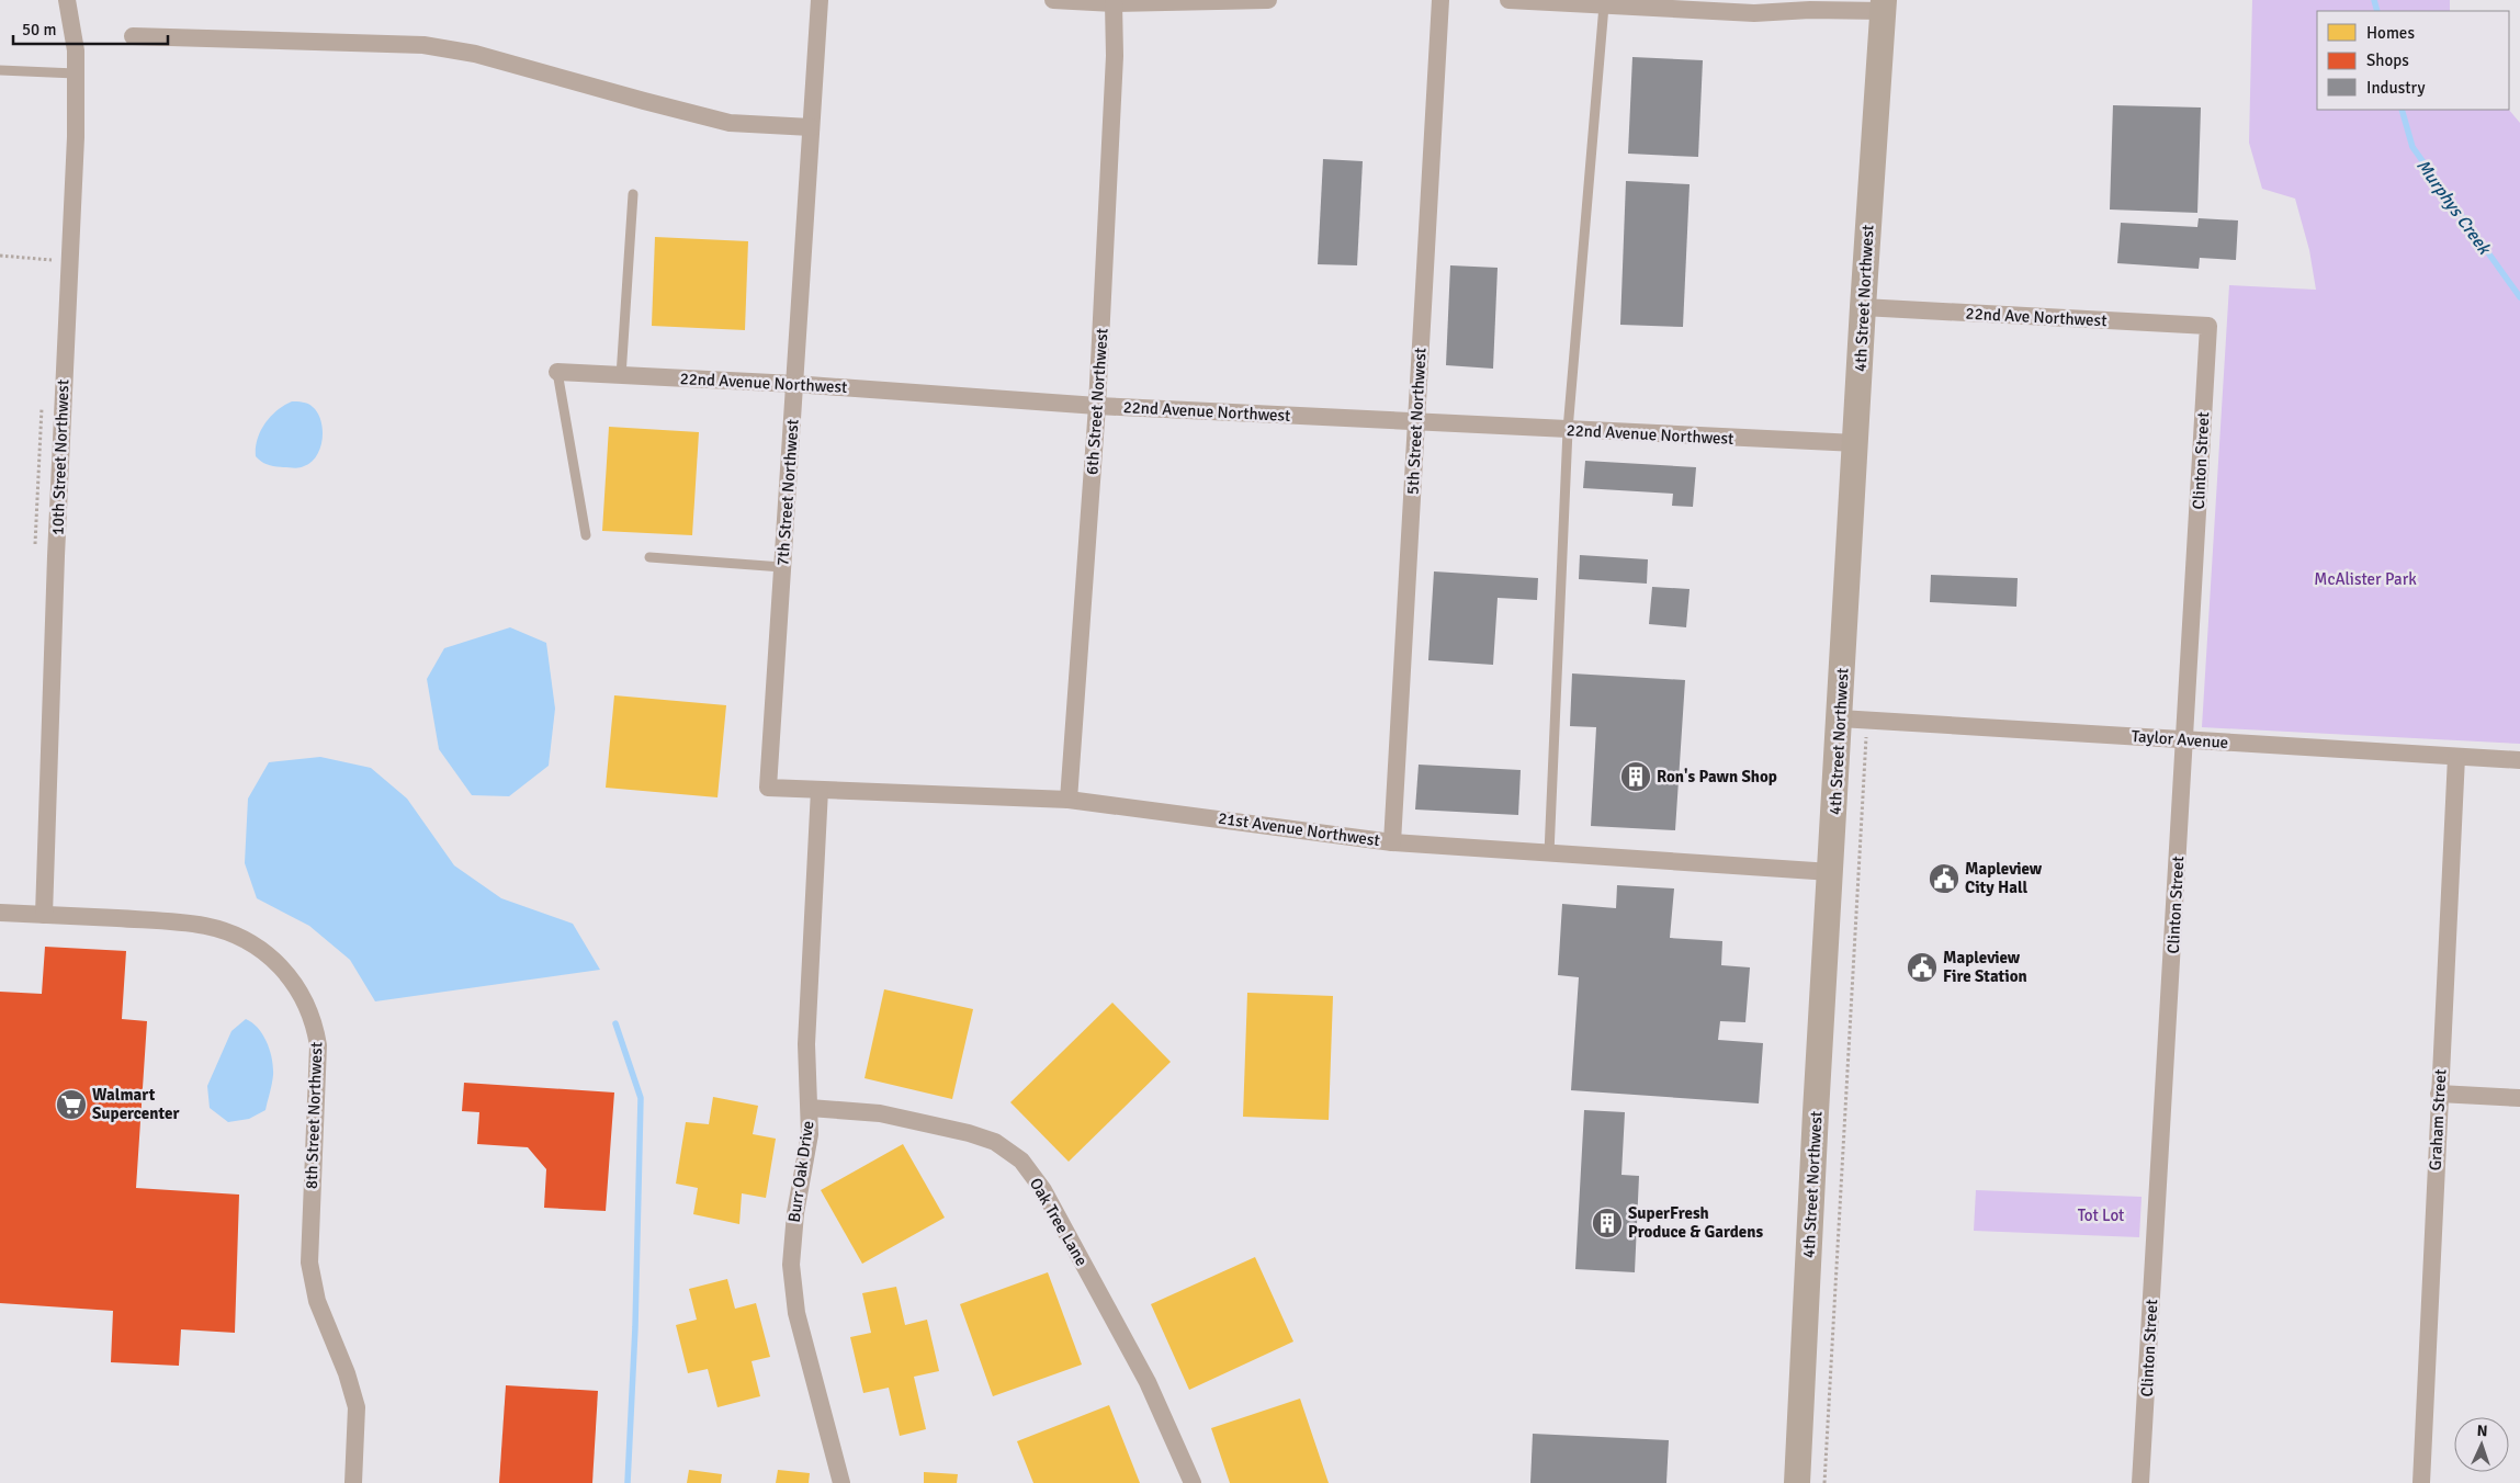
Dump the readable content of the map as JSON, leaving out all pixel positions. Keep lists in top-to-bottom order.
{
  "streets": {
    "street": [
      "4th Street Northwest",
      "22nd Ave Northwest",
      "22nd Avenue Northwest",
      "6th Street Northwest",
      "5th Street Northwest",
      "10th Street Northwest",
      "Clinton Street",
      "7th Street Northwest",
      "Taylor Avenue",
      "21st Avenue Northwest",
      "8th Street Northwest",
      "Graham Street",
      "Burr Oak Drive",
      "Oak Tree Lane"
    ]
  },
  "crossings": [
    ["4th Street Northwest", "22nd Ave Northwest"],
    ["4th Street Northwest", "22nd Avenue Northwest"],
    ["4th Street Northwest", "Taylor Avenue"],
    ["4th Street Northwest", "21st Avenue Northwest"],
    ["22nd Ave Northwest", "Clinton Street"],
    ["22nd Avenue Northwest", "6th Street Northwest"],
    ["22nd Avenue Northwest", "5th Street Northwest"],
    ["22nd Avenue Northwest", "7th Street Northwest"],
    ["6th Street Northwest", "21st Avenue Northwest"],
    ["5th Street Northwest", "21st Avenue Northwest"],
    ["10th Street Northwest", "8th Street Northwest"],
    ["Clinton Street", "Taylor Avenue"],
    ["7th Street Northwest", "21st Avenue Northwest"],
    ["Taylor Avenue", "Graham Street"],
    ["21st Avenue Northwest", "Burr Oak Drive"],
    ["Burr Oak Drive", "Oak Tree Lane"]
  ],
  "water": ["Murphys Creek"],
  "parks": ["McAlister Park", "Tot Lot"],
  "places": {
    "building": ["Ron's Pawn Shop", "SuperFresh Produce & Gardens"],
    "public building": ["Mapleview City Hall", "Mapleview Fire Station"],
    "supermarket": ["Walmart Supercenter"]
  },
  "legend": ["Homes", "Shops", "Industry"],
  "scale_bar": "50 m",
  "north": "top"
}
